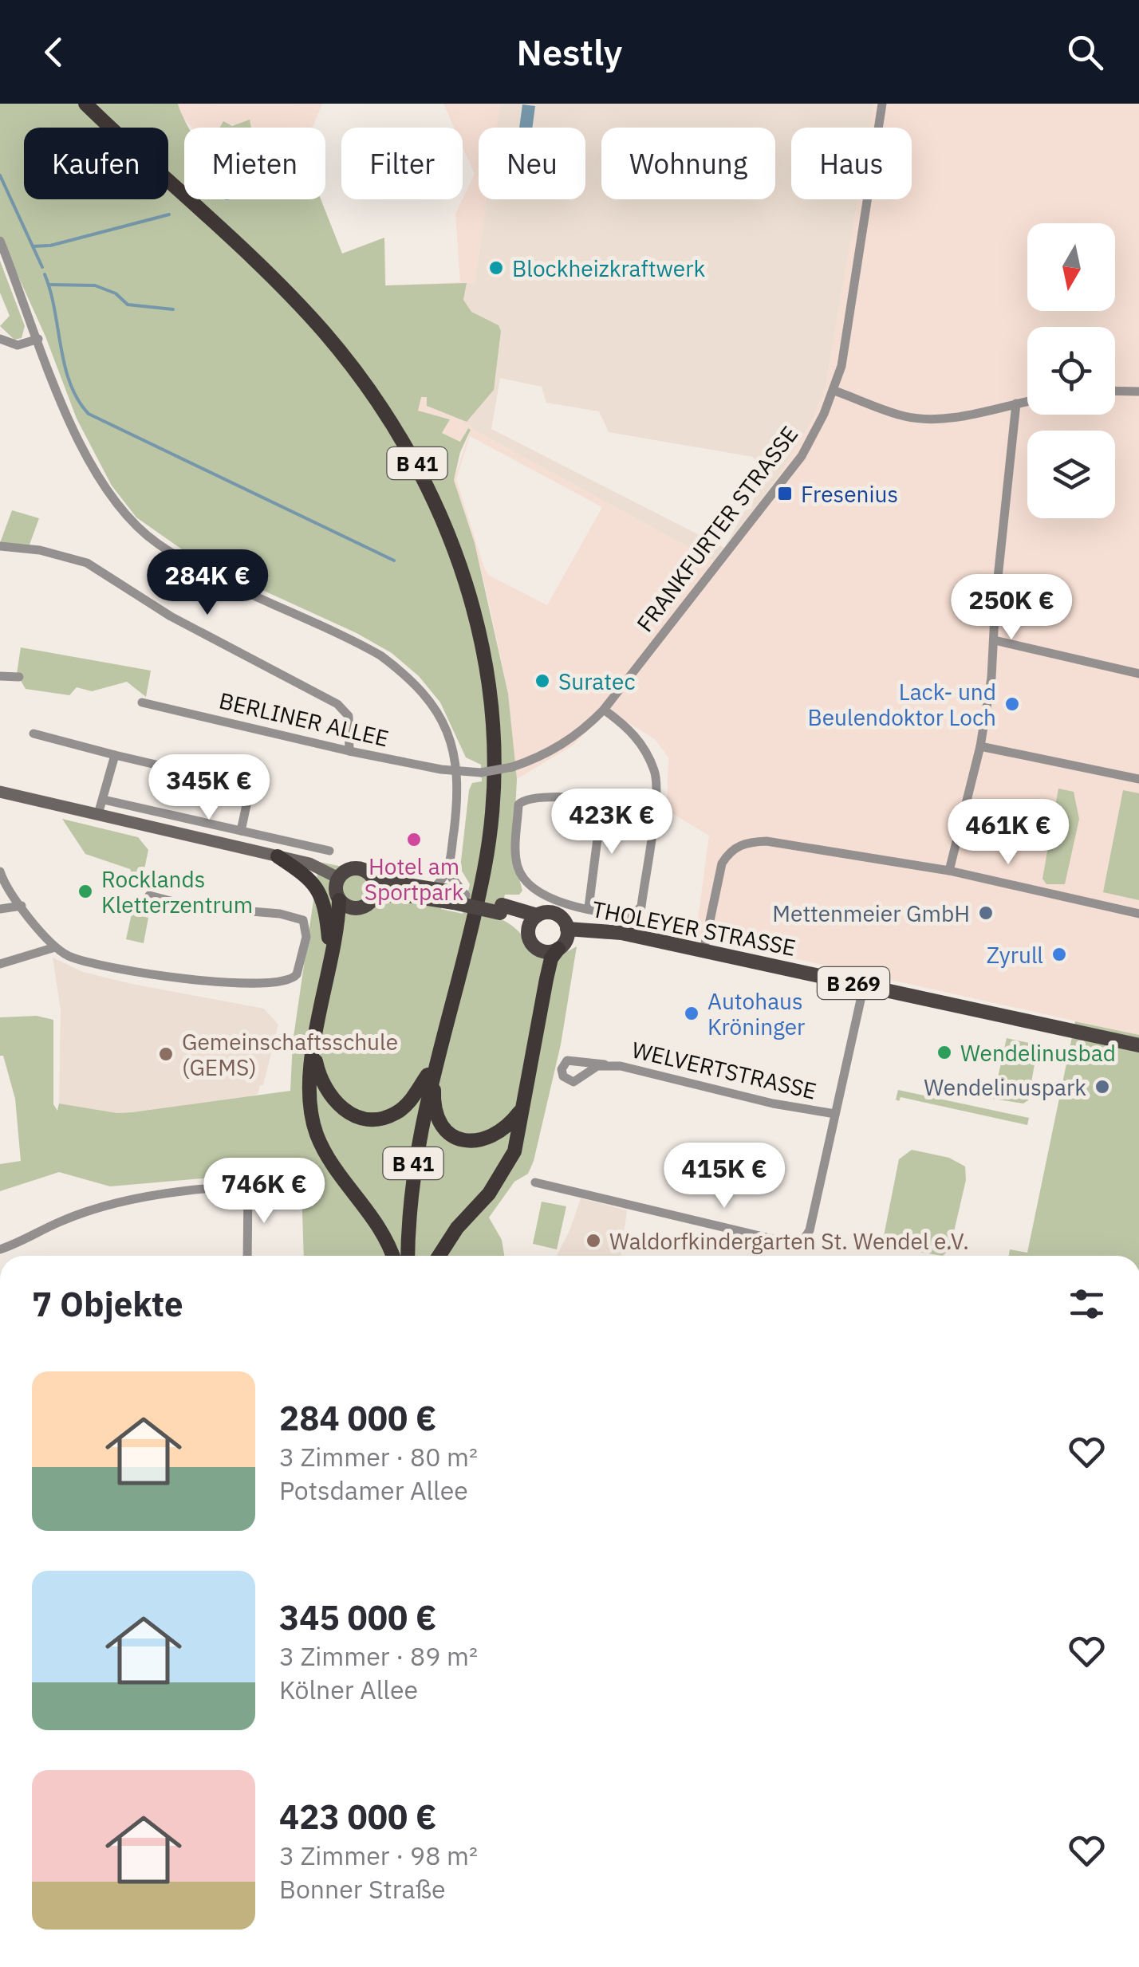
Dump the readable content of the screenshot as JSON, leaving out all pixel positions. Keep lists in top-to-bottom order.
{
  "streets": {
    "highway": ["B 41"],
    "main road": ["THOLEYER STRASSE", "B 269"],
    "street": ["FRANKFURTER STRASSE", "BERLINER ALLEE", "WELVERTSTRASSE"]
  },
  "crossings": [
    ["FRANKFURTER STRASSE", "BERLINER ALLEE"],
    ["THOLEYER STRASSE", "B 269"],
    ["THOLEYER STRASSE", "WELVERTSTRASSE"]
  ],
  "places": {
    "other": [
      "Blockheizkraftwerk",
      "Suratec",
      "Lack- und Beulendoktor Loch",
      "Hotel am Sportpark",
      "Rocklands Kletterzentrum",
      "Mettenmeier GmbH",
      "Zyrull",
      "Autohaus Kröninger",
      "Wendelinusbad",
      "Gemeinschaftsschule (GEMS)",
      "Wendelinuspark",
      "Waldorfkindergarten St. Wendel e.V."
    ],
    "transit": ["Fresenius"]
  },
  "north": "bottom",
  "page": {
    "header": "Nestly",
    "chip": [
      "Kaufen",
      "Mieten",
      "Filter",
      "Neu",
      "Wohnung",
      "Haus"
    ],
    "price": [
      "284K €",
      "250K €",
      "345K €",
      "423K €",
      "461K €",
      "415K €",
      "746K €"
    ],
    "heading": "7 Objekte",
    "list": [
      {
        "name": "284 000 €",
        "note": "3 Zimmer · 80 m² · Potsdamer Allee"
      },
      {
        "name": "345 000 €",
        "note": "3 Zimmer · 89 m² · Kölner Allee"
      },
      {
        "name": "423 000 €",
        "note": "3 Zimmer · 98 m² · Bonner Straße"
      }
    ]
  }
}
